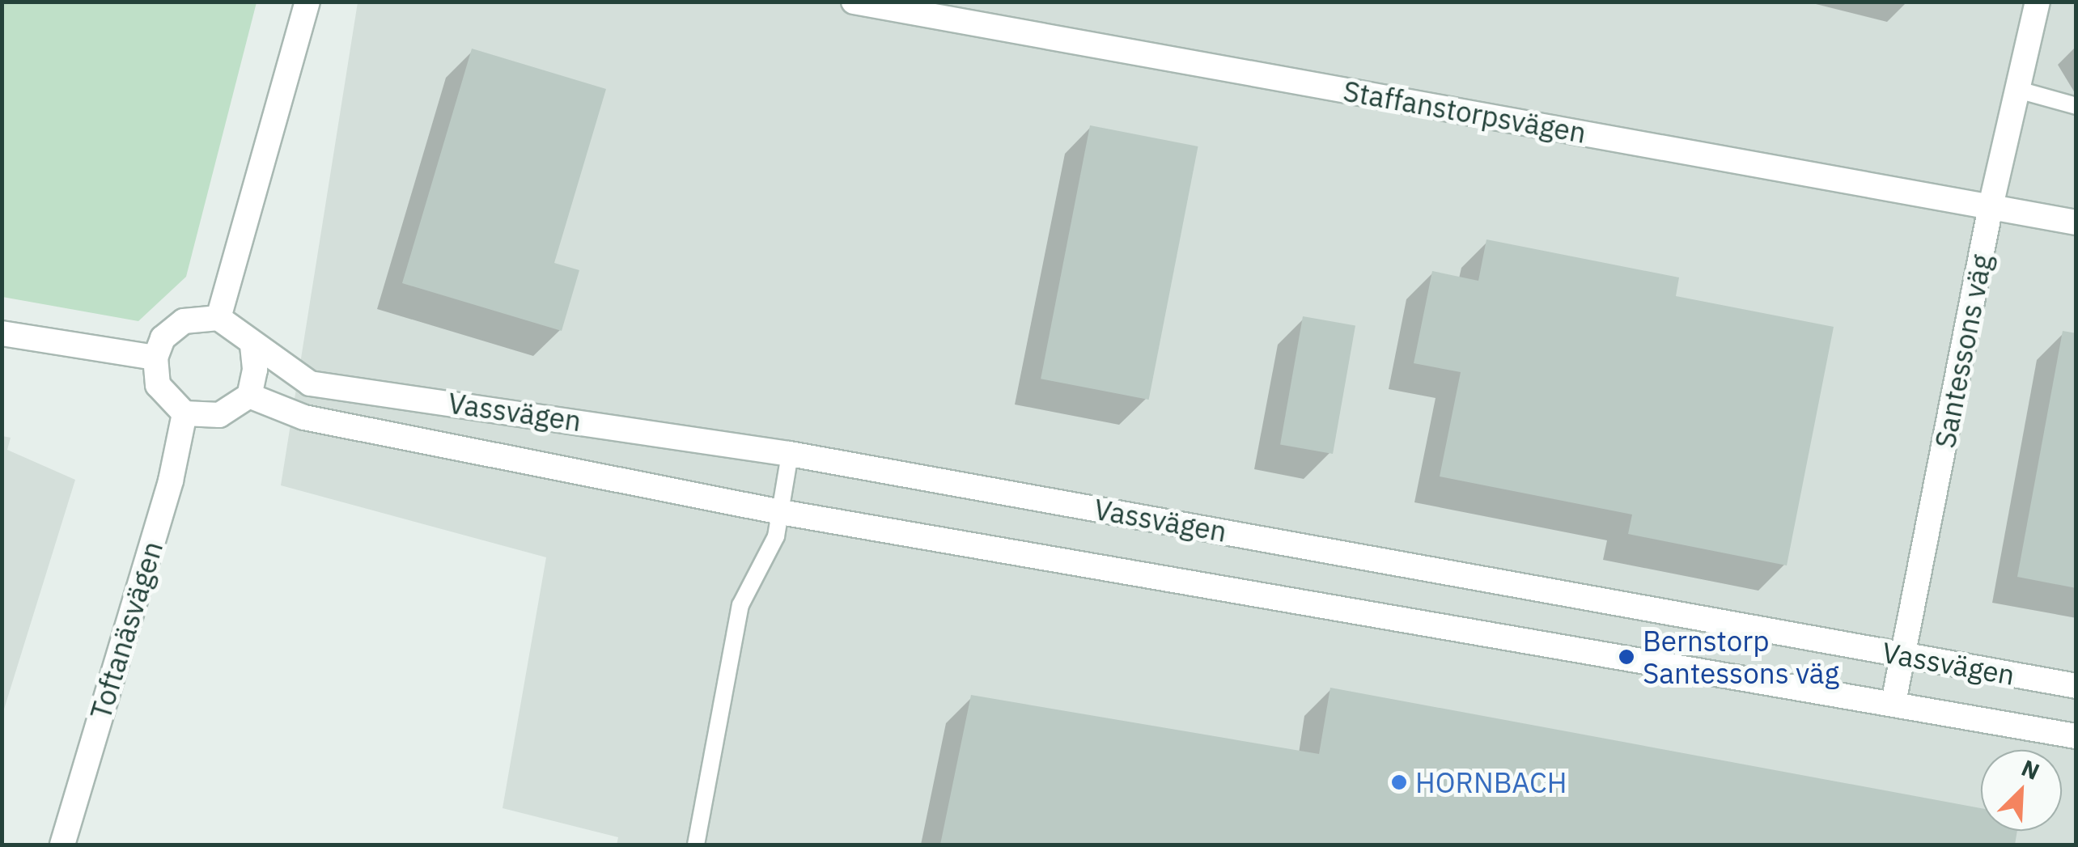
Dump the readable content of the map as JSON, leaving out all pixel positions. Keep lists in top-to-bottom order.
{
  "streets": {
    "street": [
      "Staffanstorpsvägen",
      "Santessons väg",
      "Vassvägen",
      "Toftanäsvägen"
    ]
  },
  "crossings": [
    ["Staffanstorpsvägen", "Santessons väg"],
    ["Santessons väg", "Vassvägen"],
    ["Vassvägen", "Toftanäsvägen"]
  ],
  "places": ["Bernstorp Santessons väg", "HORNBACH"],
  "north": "top right"
}
